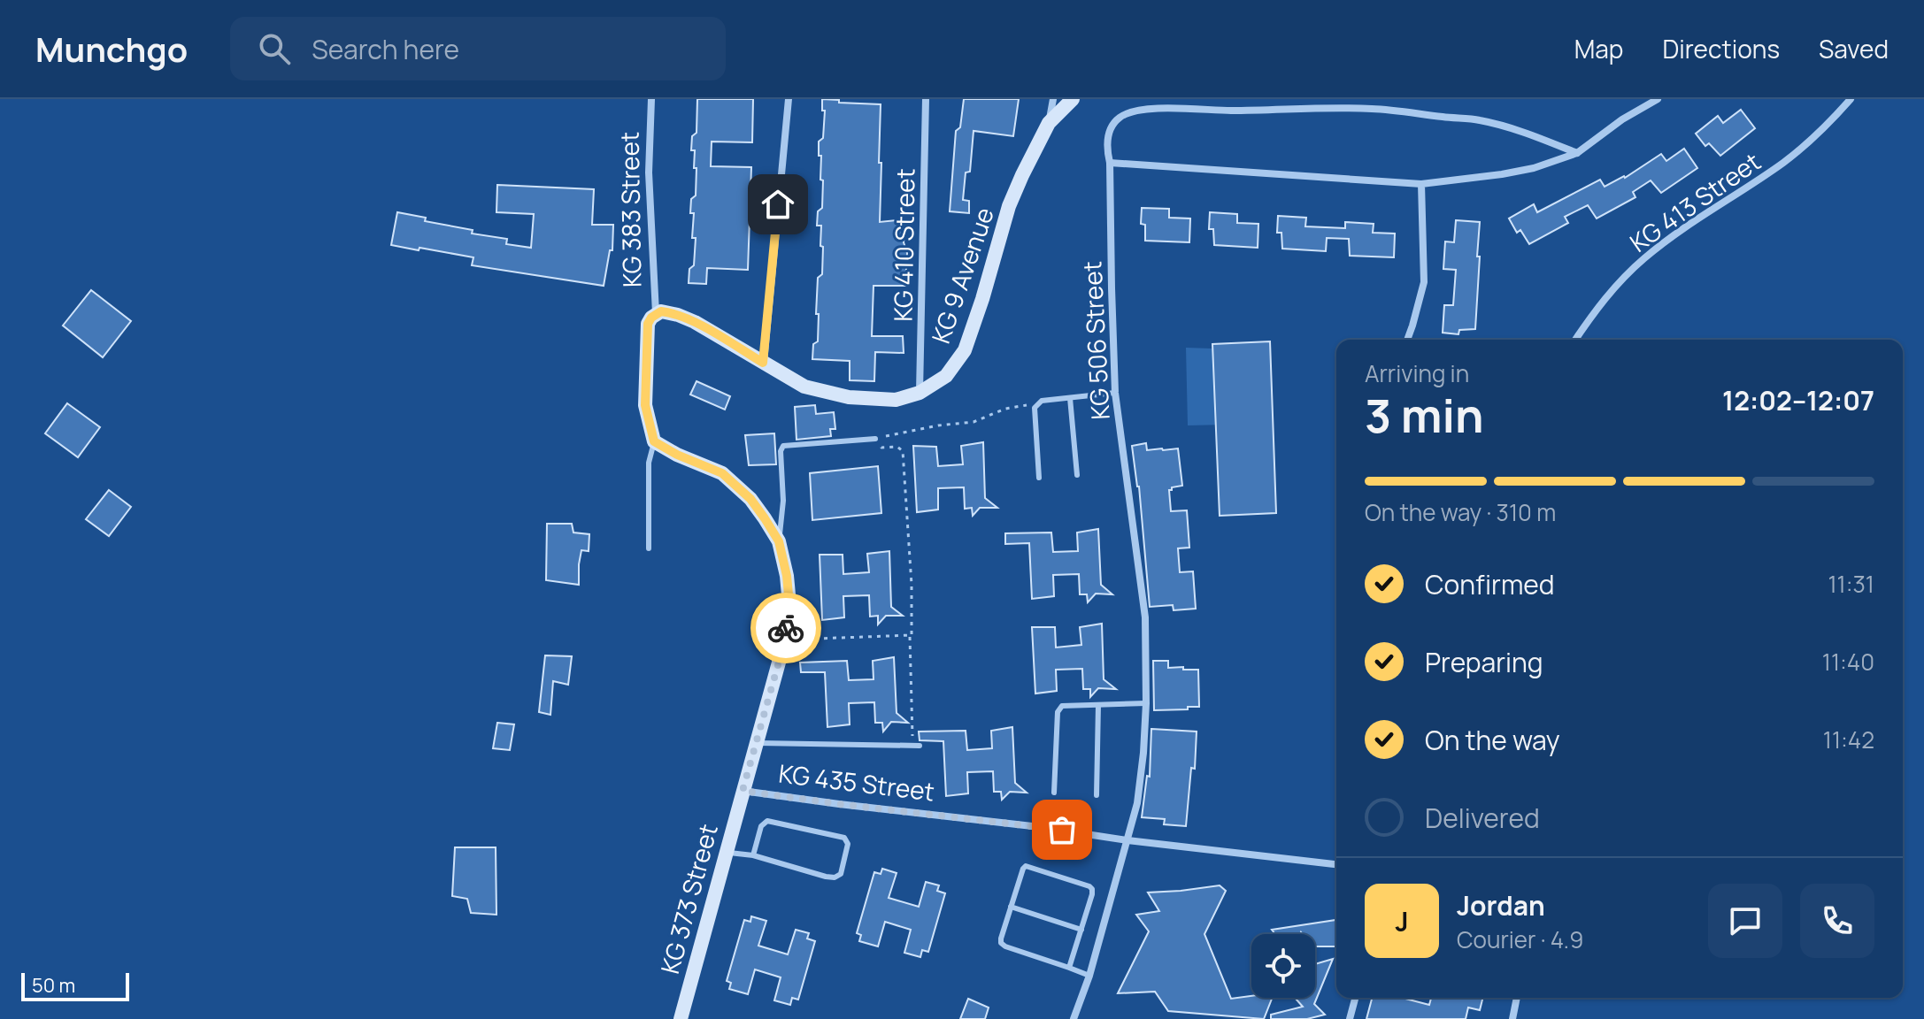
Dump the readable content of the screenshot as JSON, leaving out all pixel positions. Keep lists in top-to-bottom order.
{
  "streets": {
    "main road": [
      "KG 383 Street",
      "KG 9 Avenue",
      "KG 435 Street",
      "KG 373 Street"
    ],
    "street": ["KG 413 Street", "KG 410 Street", "KG 506 Street"]
  },
  "crossings": [
    ["KG 383 Street", "KG 9 Avenue"],
    ["KG 383 Street", "KG 435 Street"],
    ["KG 410 Street", "KG 9 Avenue"],
    ["KG 506 Street", "KG 435 Street"],
    ["KG 435 Street", "KG 373 Street"]
  ],
  "scale_bar": "50 m",
  "page": {
    "header": "Munchgo",
    "search": "Search here",
    "nav": ["Map", "Directions", "Saved"],
    "heading": ["3 min", "Arriving in", "12:02–12:07"],
    "panel": ["Jordan", "Courier · 4.9"],
    "bar": "On the way · 310 m",
    "list": [
      ["Confirmed", "11:31"],
      ["Preparing", "11:40"],
      ["On the way", "11:42"],
      "Delivered"
    ],
    "round": "J",
    "scale": "50 m"
  }
}
